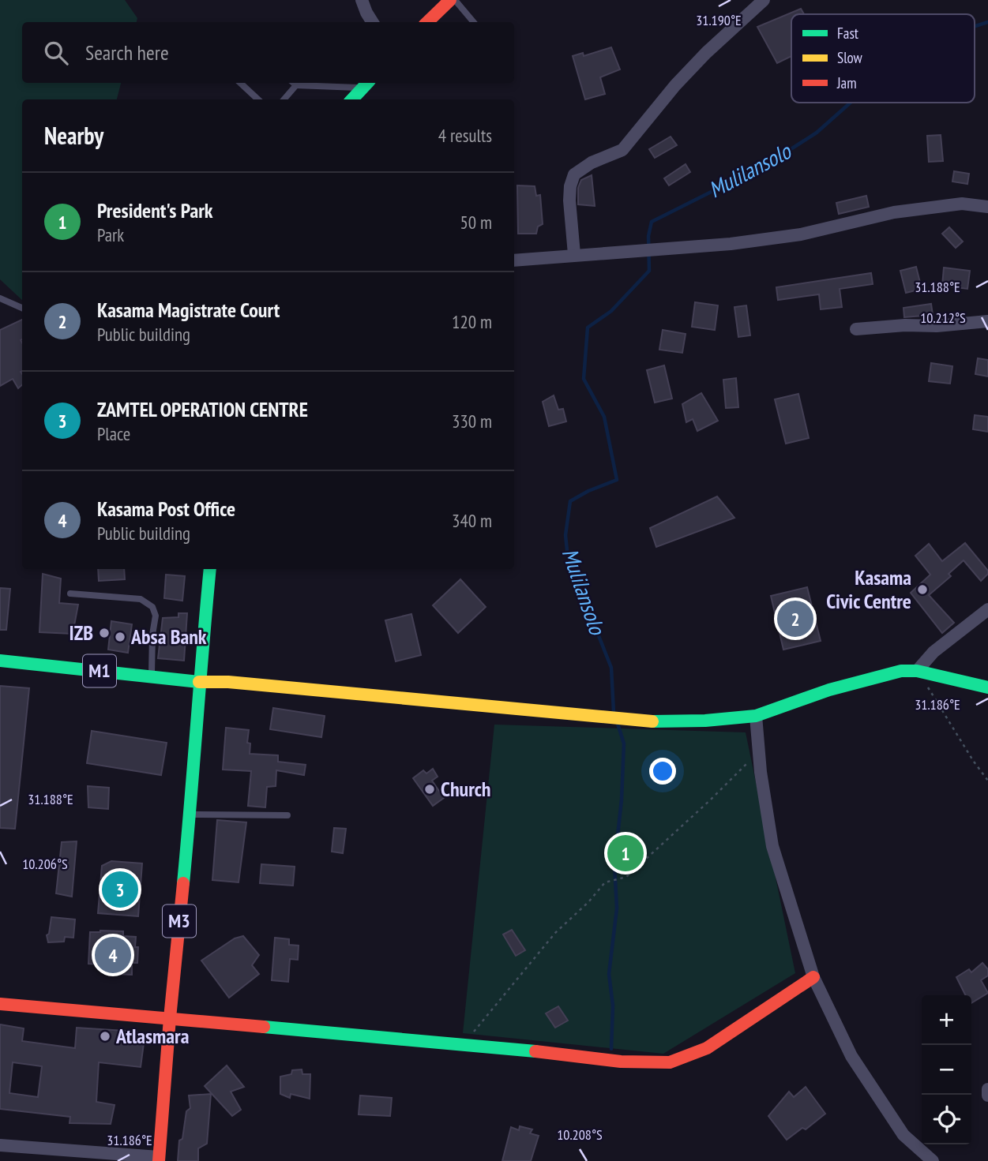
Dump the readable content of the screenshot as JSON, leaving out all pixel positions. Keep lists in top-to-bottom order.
{
  "streets": {
    "street": ["M1", "M3"]
  },
  "crossings": [
    ["M1", "M3"]
  ],
  "water": ["Mulilansolo"],
  "places": [
    "Kasama Civic Centre",
    "IZB",
    "Absa Bank",
    "Church",
    "Atlasmara"
  ],
  "legend": ["Fast", "Slow", "Jam"],
  "page": {
    "search": "Search here",
    "heading": ["Nearby", "4 results"],
    "list": [
      {
        "mark": "1",
        "name": "President's Park",
        "note": "Park",
        "value": "50 m"
      },
      {
        "mark": "2",
        "name": "Kasama Magistrate Court",
        "note": "Public building",
        "value": "120 m"
      },
      {
        "mark": "3",
        "name": "ZAMTEL OPERATION CENTRE",
        "note": "Place",
        "value": "330 m"
      },
      {
        "mark": "4",
        "name": "Kasama Post Office",
        "note": "Public building",
        "value": "340 m"
      }
    ],
    "pins": [
      "2",
      "1",
      "3",
      "4"
    ],
    "map_buttons": ["+", "−"]
  },
  "coordinates": [
    "31.190°E",
    "31.188°E",
    "10.212°S",
    "31.186°E",
    "10.206°S",
    "10.208°S"
  ]
}
